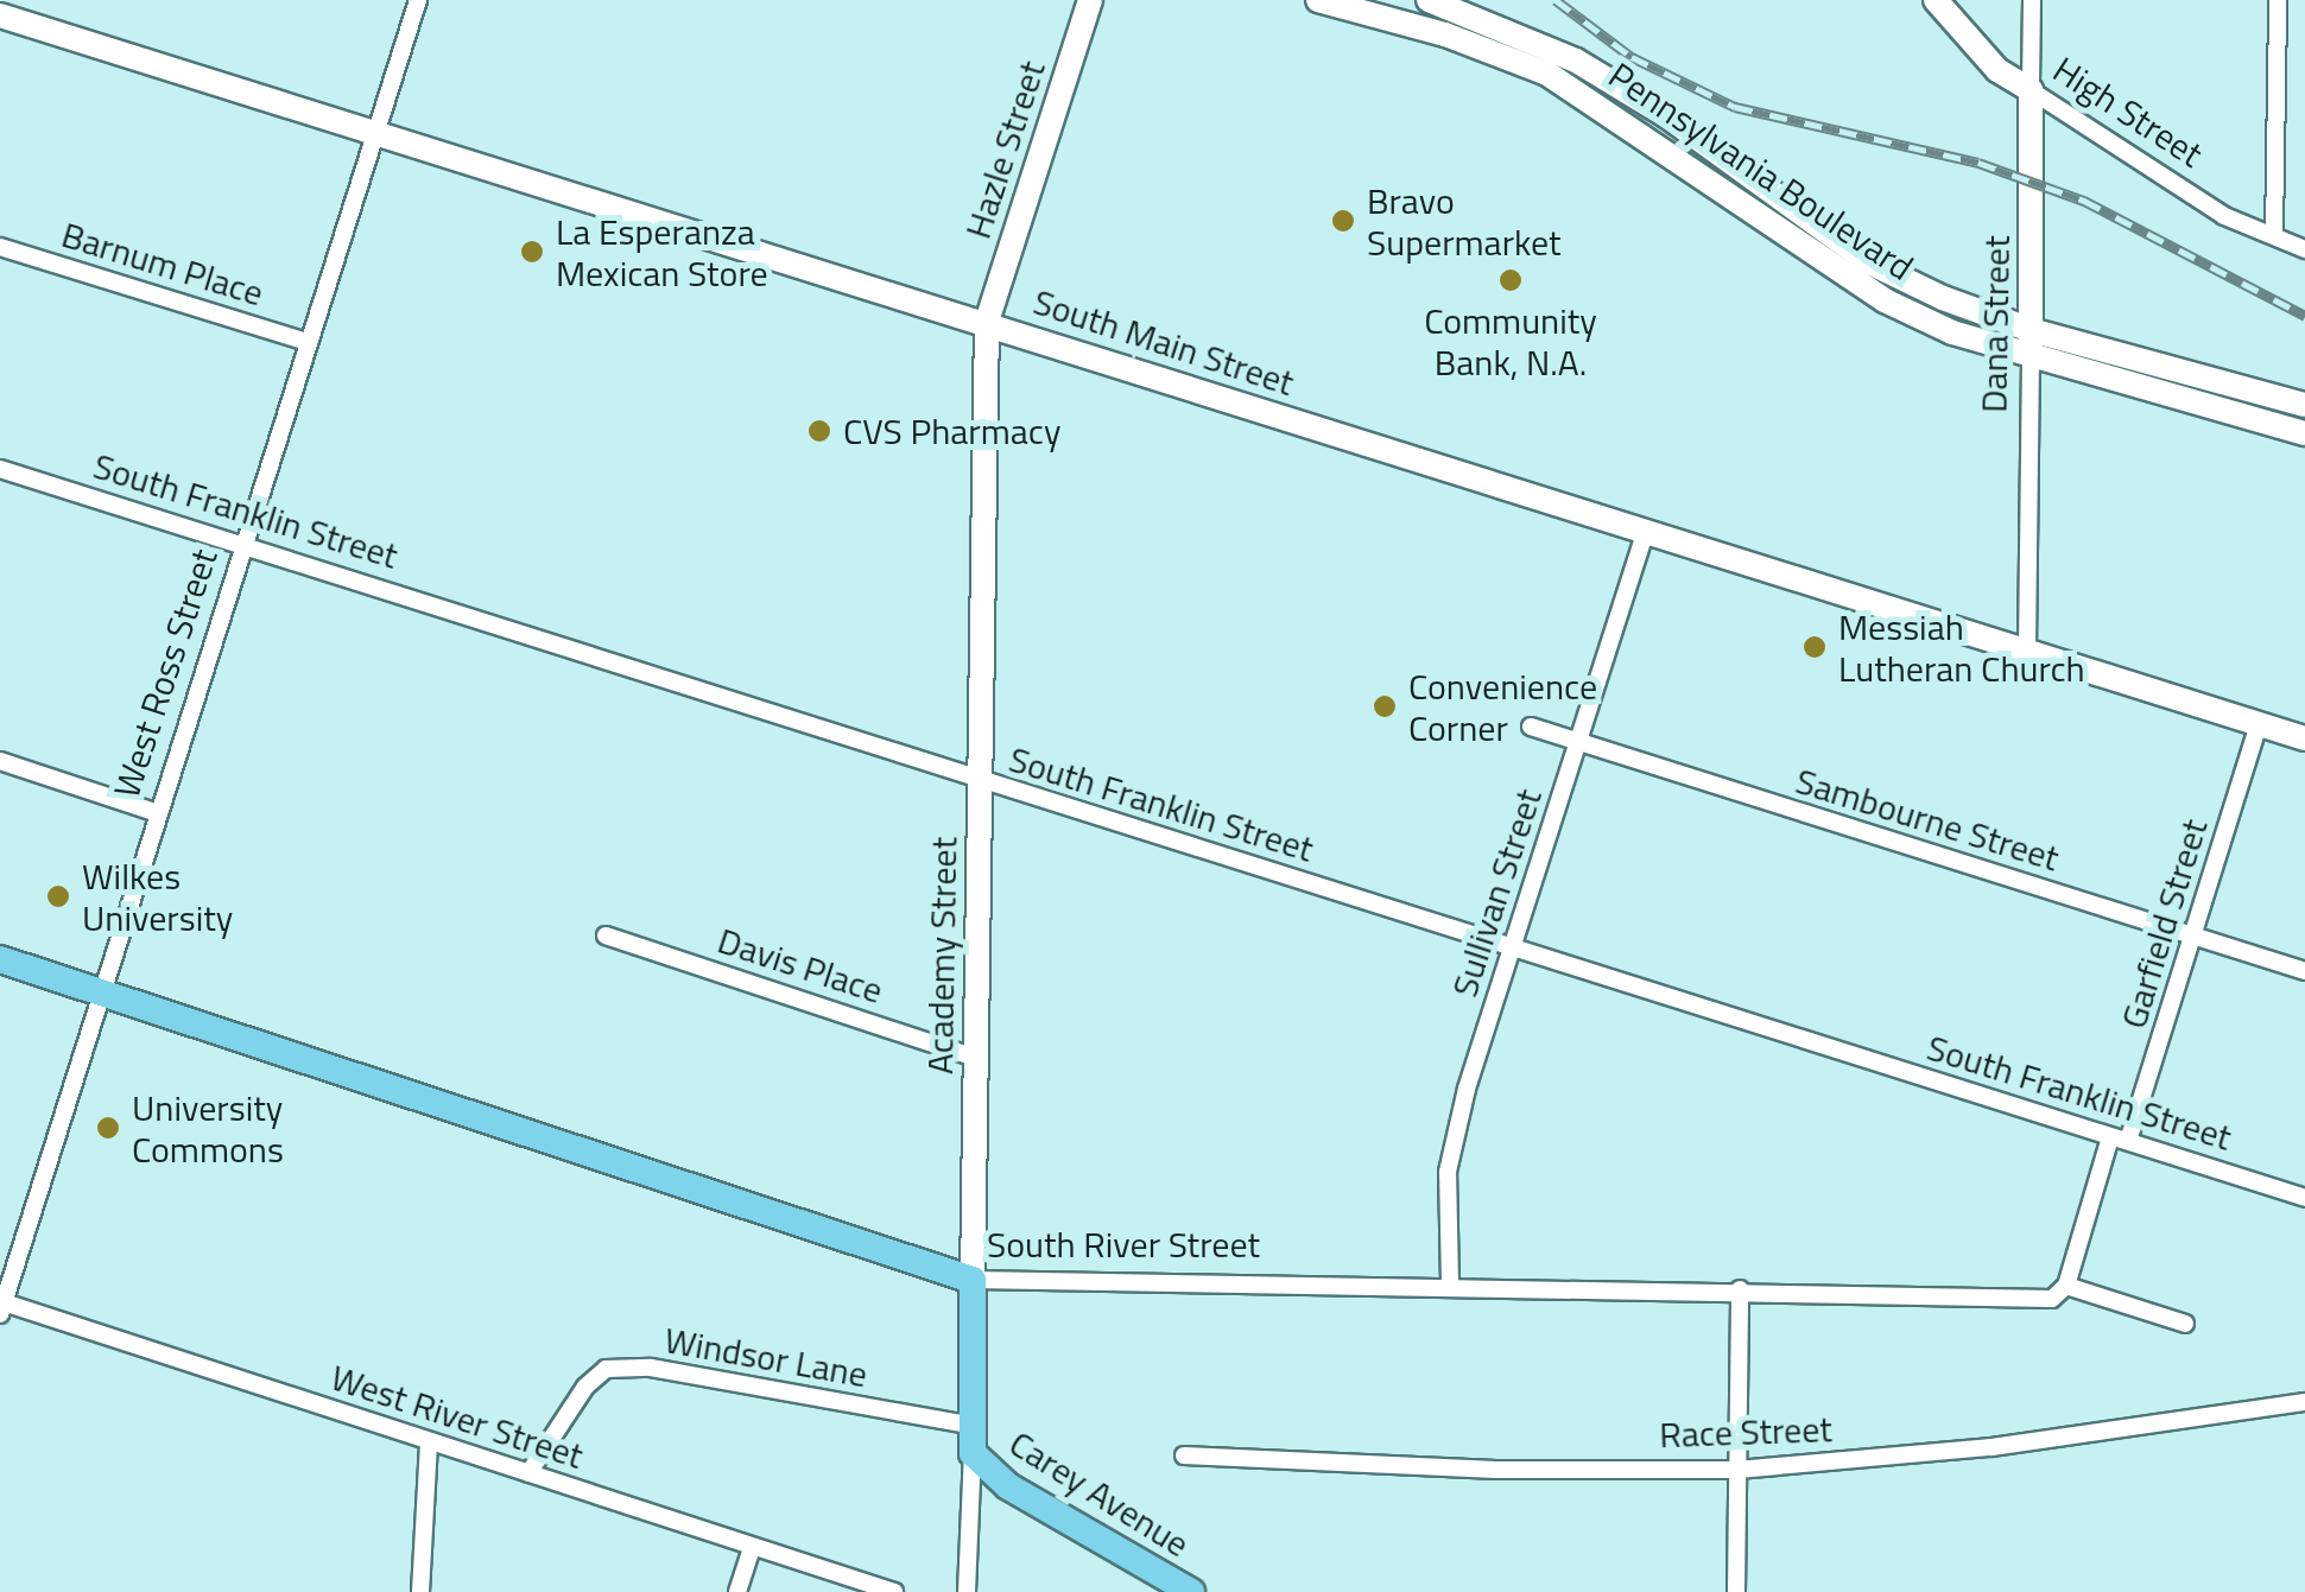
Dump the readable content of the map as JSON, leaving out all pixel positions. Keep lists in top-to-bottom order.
{
  "streets": {
    "main road": ["Academy Street", "South River Street", "Carey Avenue"],
    "street": [
      "High Street",
      "Hazle Street",
      "Pennsylvania Boulevard",
      "Barnum Place",
      "Dana Street",
      "South Main Street",
      "South Franklin Street",
      "West Ross Street",
      "Sambourne Street",
      "Sullivan Street",
      "Garfield Street",
      "Davis Place",
      "Windsor Lane",
      "West River Street",
      "Race Street"
    ]
  },
  "crossings": [
    ["High Street", "Dana Street"],
    ["Hazle Street", "South Main Street"],
    ["Hazle Street", "Academy Street"],
    ["Pennsylvania Boulevard", "Dana Street"],
    ["Barnum Place", "West Ross Street"],
    ["Dana Street", "South Main Street"],
    ["South Main Street", "West Ross Street"],
    ["South Main Street", "Sullivan Street"],
    ["South Main Street", "Garfield Street"],
    ["South Main Street", "Academy Street"],
    ["South Franklin Street", "West Ross Street"],
    ["South Franklin Street", "Sullivan Street"],
    ["South Franklin Street", "Garfield Street"],
    ["South Franklin Street", "Academy Street"],
    ["West Ross Street", "South River Street"],
    ["West Ross Street", "West River Street"],
    ["Sambourne Street", "Sullivan Street"],
    ["Sambourne Street", "Garfield Street"],
    ["Sullivan Street", "South River Street"],
    ["Academy Street", "Davis Place"],
    ["Academy Street", "South River Street"],
    ["Academy Street", "Windsor Lane"],
    ["Academy Street", "Carey Avenue"],
    ["Windsor Lane", "West River Street"],
    ["Windsor Lane", "Carey Avenue"]
  ],
  "places": [
    "Bravo Supermarket",
    "La Esperanza Mexican Store",
    "Community Bank, N.A.",
    "CVS Pharmacy",
    "Messiah Lutheran Church",
    "Convenience Corner",
    "Wilkes University",
    "University Commons"
  ]
}
